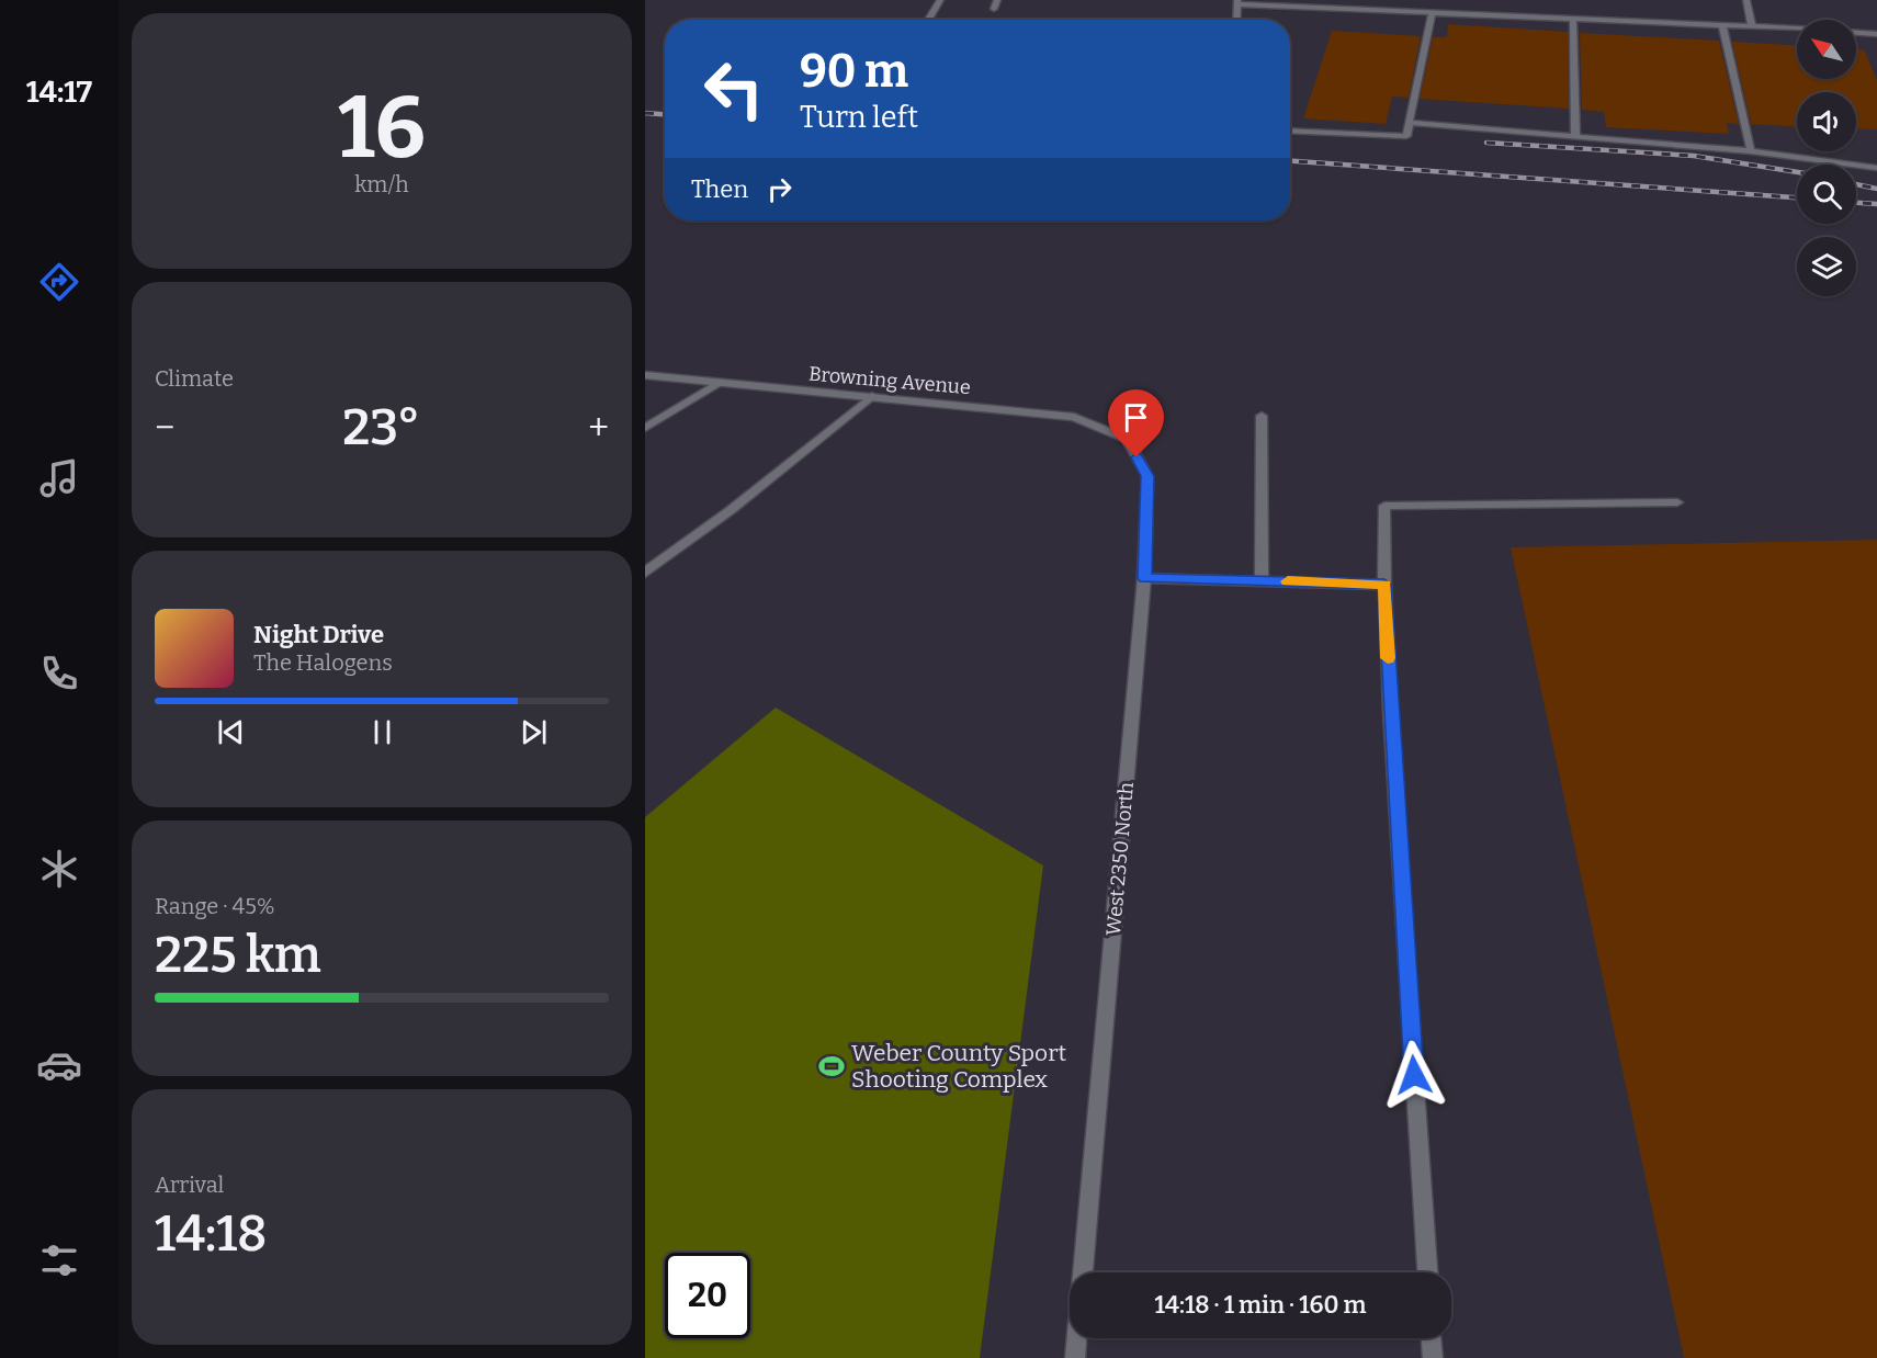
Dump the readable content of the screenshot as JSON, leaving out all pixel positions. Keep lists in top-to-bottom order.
{
  "streets": {
    "street": ["Browning Avenue", "West 2350 North"]
  },
  "crossings": [
    ["Browning Avenue", "West 2350 North"]
  ],
  "places": {
    "sports": ["Weber County Sport Shooting Complex"]
  },
  "north": "top left",
  "page": {
    "tabs": "14:17",
    "tile": [
      ["16", "km/h"],
      "Climate",
      ["Range · 45%", "225 km"],
      ["Arrival", "14:18"]
    ],
    "turn": ["90 m", "Turn left"],
    "then": "Then",
    "heat": ["−", "23°", "+"],
    "song": ["Night Drive", "The Halogens"],
    "limit": "20",
    "trip": "14:18 · 1 min · 160 m"
  }
}
